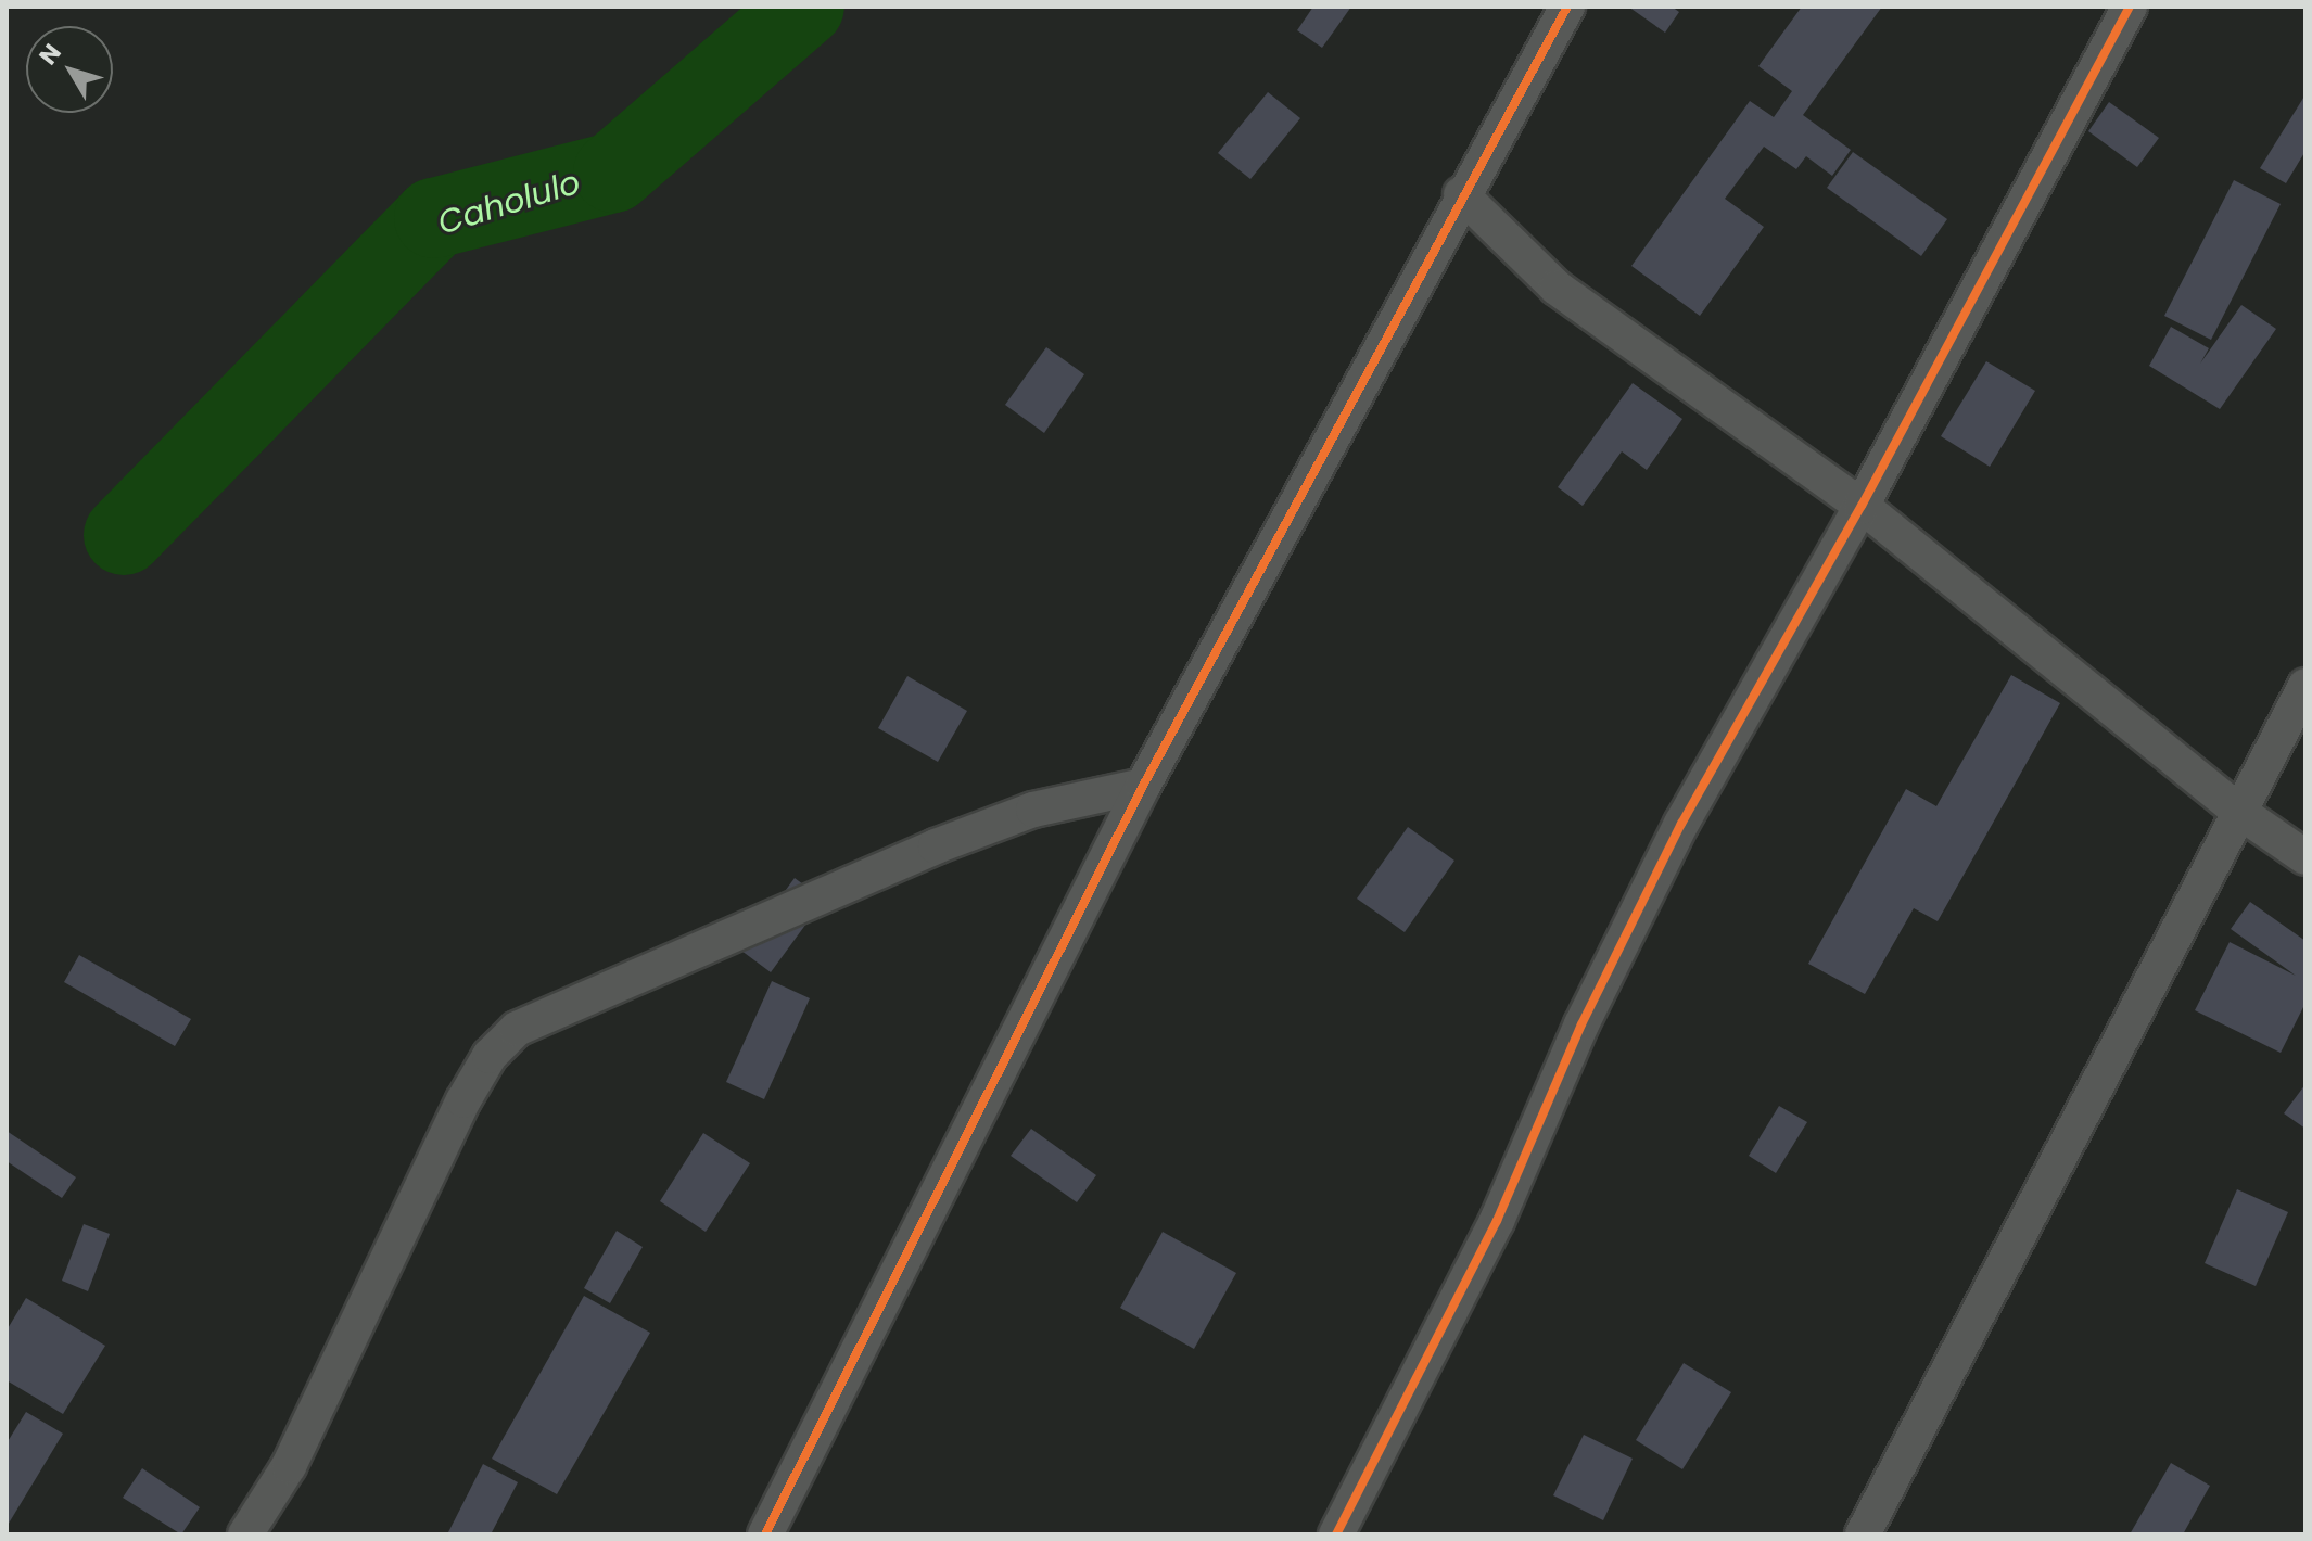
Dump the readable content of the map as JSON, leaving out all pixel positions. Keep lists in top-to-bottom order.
{
  "water": ["Caholulo"],
  "north": "top left"
}
